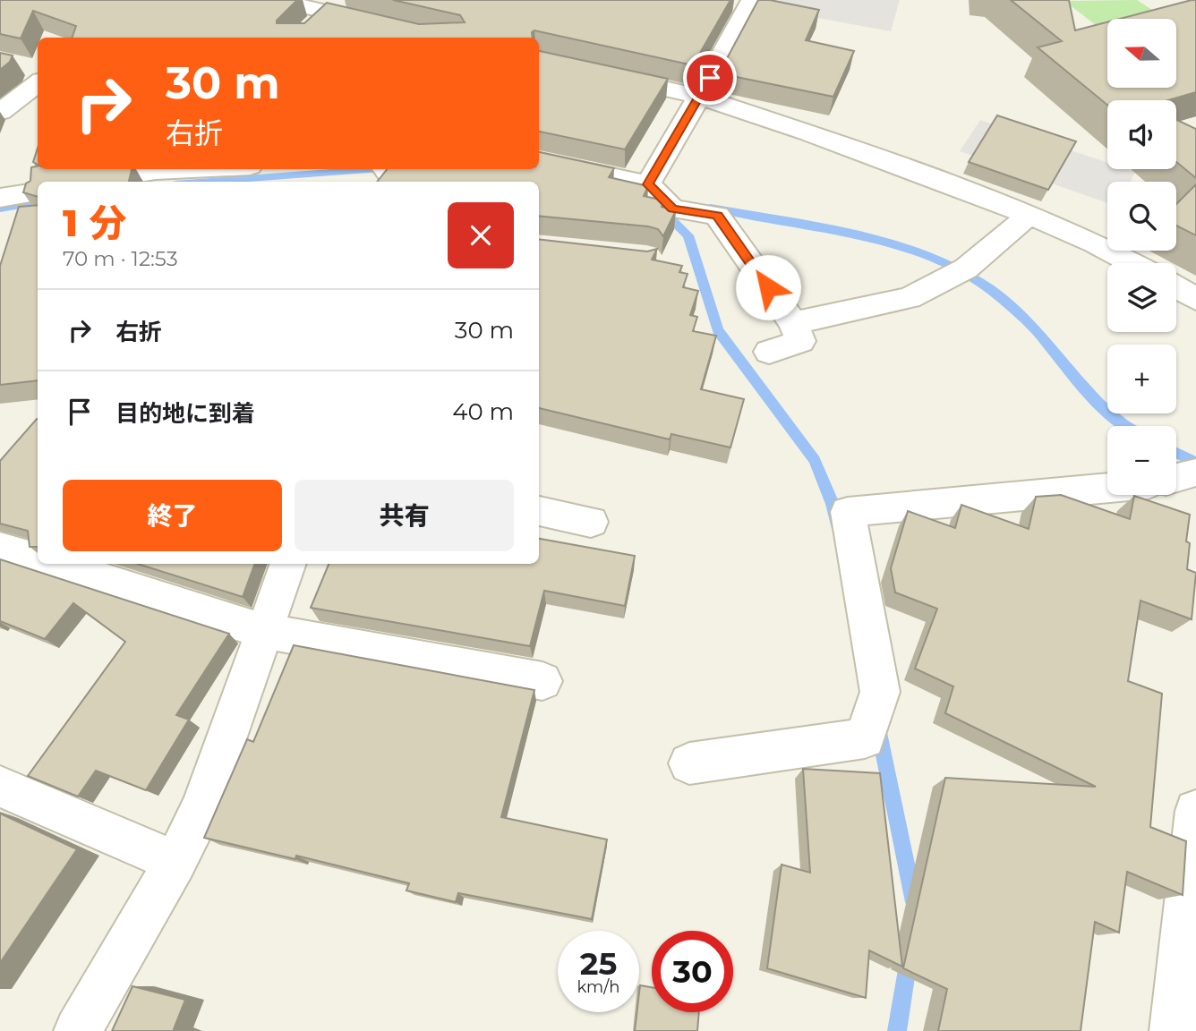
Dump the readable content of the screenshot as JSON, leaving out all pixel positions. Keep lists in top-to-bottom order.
{
  "north": "left",
  "page": {
    "map_buttons": ["+", "−"],
    "turn": ["30 m", "右折"],
    "heading": ["1 分", "70 m · 12:53"],
    "list": [
      {
        "name": "右折",
        "value": "30 m"
      },
      {
        "name": "目的地に到着",
        "value": "40 m"
      }
    ],
    "buttons": ["終了", "共有"],
    "speed": "25 km/h",
    "limit": "30"
  }
}
